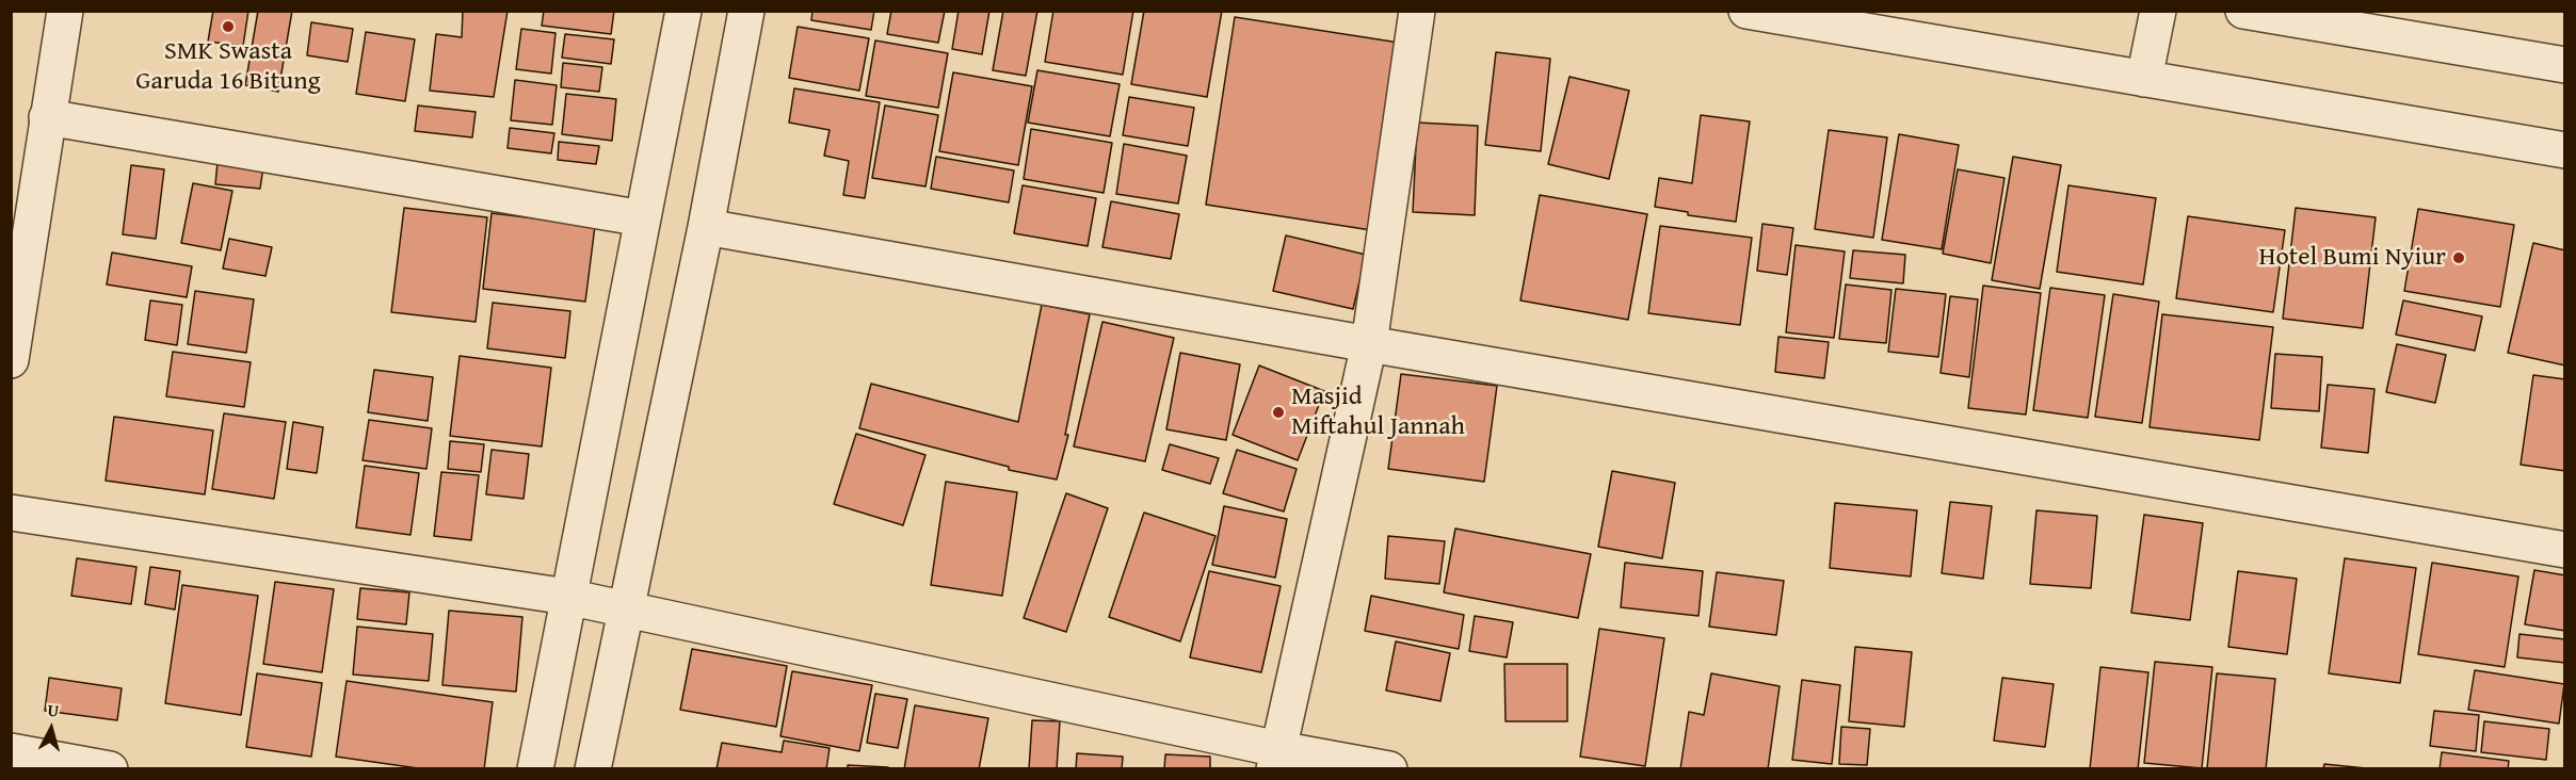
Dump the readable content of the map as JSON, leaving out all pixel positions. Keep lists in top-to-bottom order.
{
  "places": ["SMK Swasta Garuda 16 Bitung", "Hotel Bumi Nyiur", "Masjid Miftahul Jannah"],
  "north": "top"
}
